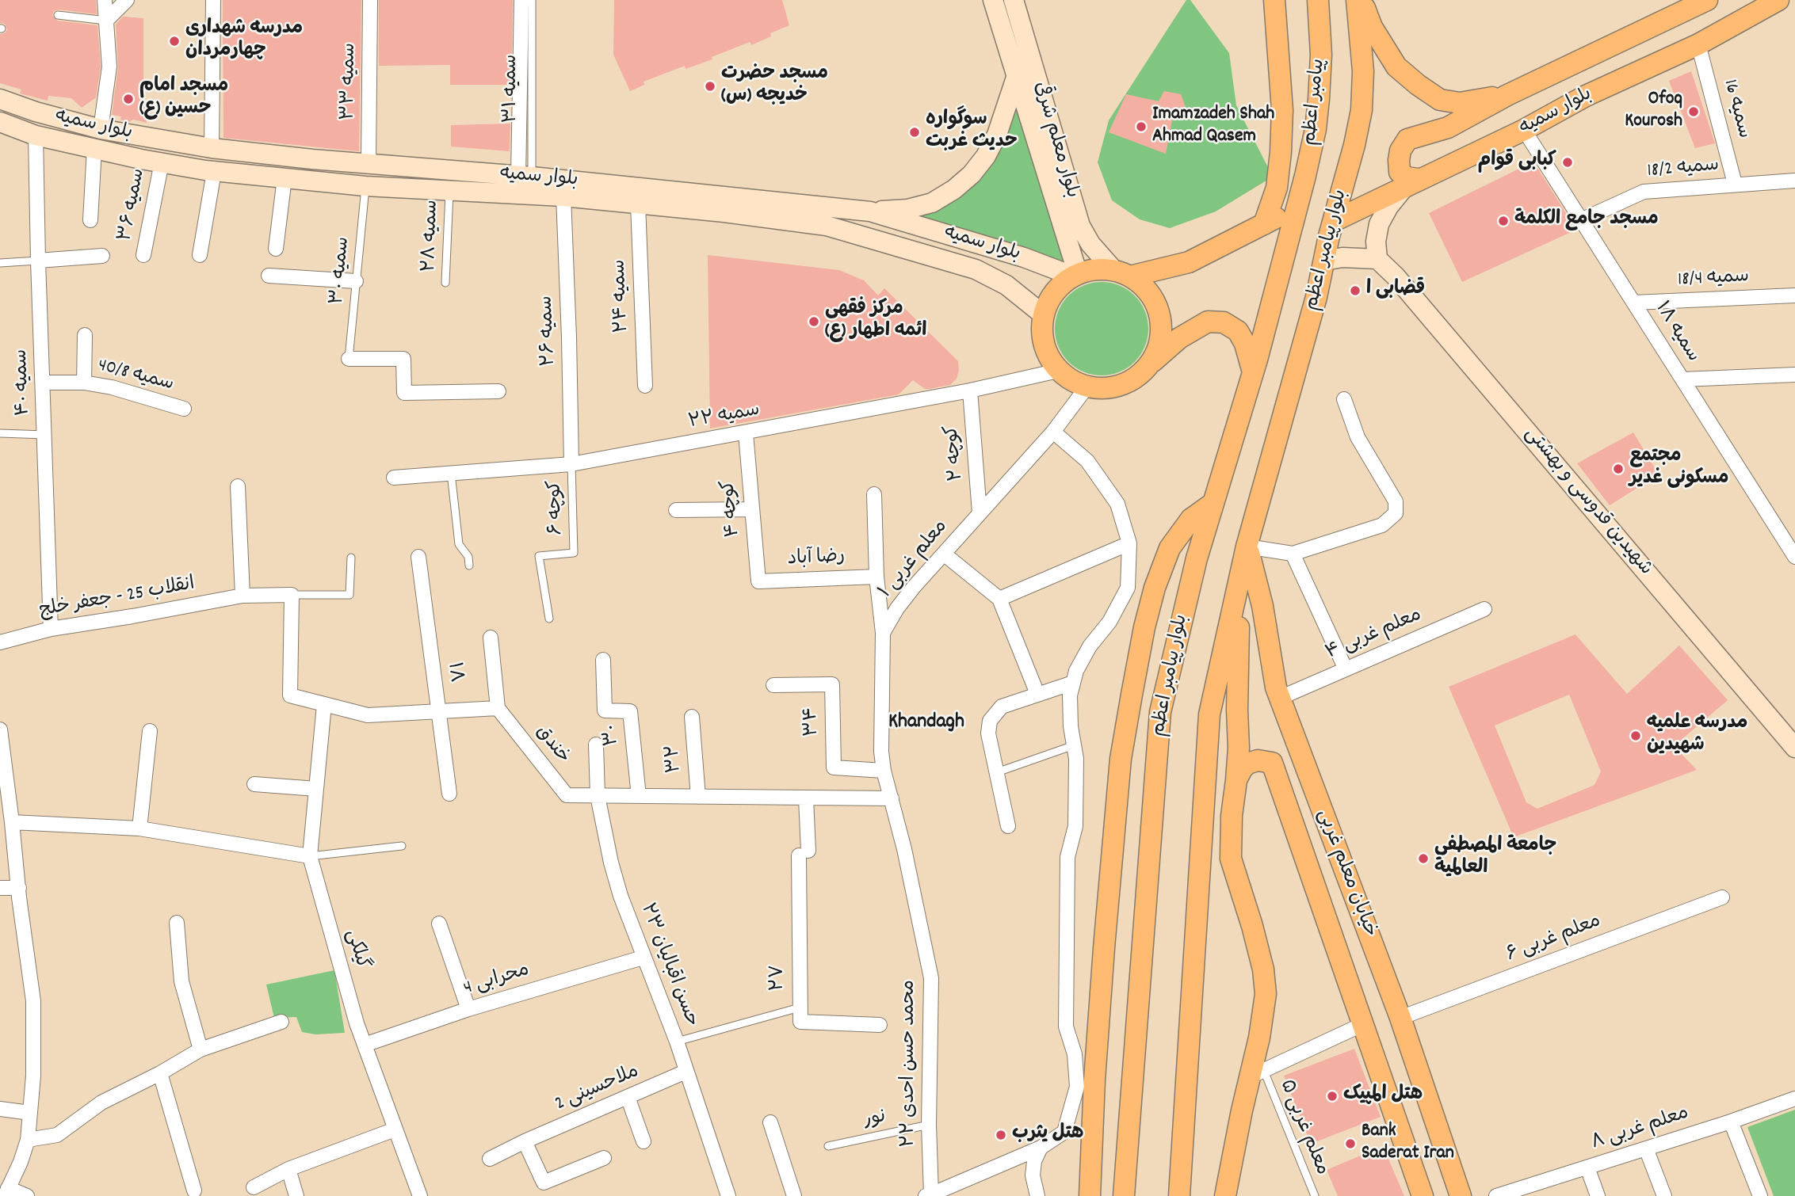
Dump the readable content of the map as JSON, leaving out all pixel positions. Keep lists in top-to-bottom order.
{
  "streets": {
    "main road": [
      "پیامبر اعظم",
      "بلوار سمیه",
      "بلوار معلم شرقی",
      "بلوار پیامبر اعظم",
      "شهیدین قدوسی و بهشتی",
      "خیابان معلم غربی"
    ],
    "street": [
      "سمیه ۳۳",
      "سمیه ۳۱",
      "سمیه 16",
      "سمیه 18/2",
      "سمیه ۳۶",
      "سمیه 18/4",
      "سمیه ۲۴",
      "سمیه ۲۶",
      "سمیه ۱۸",
      "سمیه 40/8",
      "سمیه ۴۰",
      "سمیه ۲۲",
      "کوچه ۲",
      "کوچه ۴",
      "رضا آباد",
      "معلم غربی ۱",
      "انقلاب 25 - جعفر خلج",
      "معلم غربی ۴",
      "۱۸",
      "۳۴",
      "۳۰",
      "خندق",
      "۳۲",
      "معلم غربی ۶",
      "گیلکی",
      "۲۳ حسن اقبالیان",
      "۲۷",
      "محرابی 4",
      "۲۲ محمد حسن احدی",
      "ملاحسینی 2",
      "معلم غربی ۸"
    ],
    "lane": [
      "سمیه ۲۸",
      "سمیه ۳۰",
      "کوچه ۶",
      "نور",
      "معلم غربی ۵"
    ]
  },
  "crossings": [
    ["سمیه ۳۳", "بلوار سمیه"],
    ["سمیه ۳۱", "بلوار سمیه"],
    ["پیامبر اعظم", "بلوار پیامبر اعظم"],
    ["سمیه 16", "بلوار سمیه"],
    ["سمیه 16", "سمیه 18/2"],
    ["بلوار سمیه", "بلوار معلم شرقی"],
    ["بلوار سمیه", "سمیه ۳۶"],
    ["بلوار سمیه", "سمیه ۲۸"],
    ["بلوار سمیه", "بلوار پیامبر اعظم"],
    ["بلوار سمیه", "سمیه ۳۰"],
    ["بلوار سمیه", "سمیه ۲۴"],
    ["بلوار سمیه", "سمیه ۲۶"],
    ["بلوار سمیه", "سمیه ۱۸"],
    ["بلوار سمیه", "سمیه ۴۰"],
    ["بلوار سمیه", "سمیه ۲۲"],
    ["بلوار سمیه", "معلم غربی ۱"],
    ["بلوار معلم شرقی", "سمیه ۲۲"],
    ["بلوار معلم شرقی", "معلم غربی ۱"],
    ["سمیه 18/2", "سمیه ۱۸"],
    ["بلوار پیامبر اعظم", "خیابان معلم غربی"],
    ["سمیه 18/4", "سمیه ۱۸"],
    ["سمیه ۲۶", "سمیه ۲۲"],
    ["سمیه ۲۶", "کوچه ۶"],
    ["سمیه 40/8", "سمیه ۴۰"],
    ["سمیه ۴۰", "انقلاب 25 - جعفر خلج"],
    ["سمیه ۲۲", "کوچه ۲"],
    ["سمیه ۲۲", "کوچه ۶"],
    ["سمیه ۲۲", "کوچه ۴"],
    ["سمیه ۲۲", "معلم غربی ۱"],
    ["کوچه ۲", "معلم غربی ۱"],
    ["کوچه ۴", "رضا آباد"],
    ["معلم غربی ۱", "۳۴"],
    ["معلم غربی ۱", "خندق"],
    ["معلم غربی ۱", "۲۲ محمد حسن احدی"],
    ["معلم غربی ۴", "خیابان معلم غربی"],
    ["۳۰", "خندق"],
    ["خندق", "۳۲"],
    ["خندق", "۲۳ حسن اقبالیان"],
    ["خندق", "۲۷"],
    ["خندق", "۲۲ محمد حسن احدی"],
    ["خیابان معلم غربی", "معلم غربی ۶"],
    ["گیلکی", "محرابی 4"],
    ["۲۳ حسن اقبالیان", "محرابی 4"],
    ["۲۳ حسن اقبالیان", "ملاحسینی 2"],
    ["۲۲ محمد حسن احدی", "نور"]
  ],
  "districts": ["Khandagh"],
  "places": [
    "مدرسه شهداری چهارمردان",
    "مسجد حضرت خدیجه (س)",
    "مسجد امام حسین (ع)",
    "Ofoq Kourosh",
    "Imamzadeh Shah Ahmad Qasem",
    "سوگواره حدیث غربت",
    "کبابی قوام",
    "مسجد جامع الکلمة",
    "قضابی ا",
    "مرکز فقهی ائمه اطهار (ع)",
    "مجتمع مسکونی غدیر",
    "مدرسه علمیه شهیدین",
    "جامعة المصطفی العالمیة",
    "هتل المپیک",
    "هتل یثرب",
    "Bank Saderat Iran"
  ]
}
